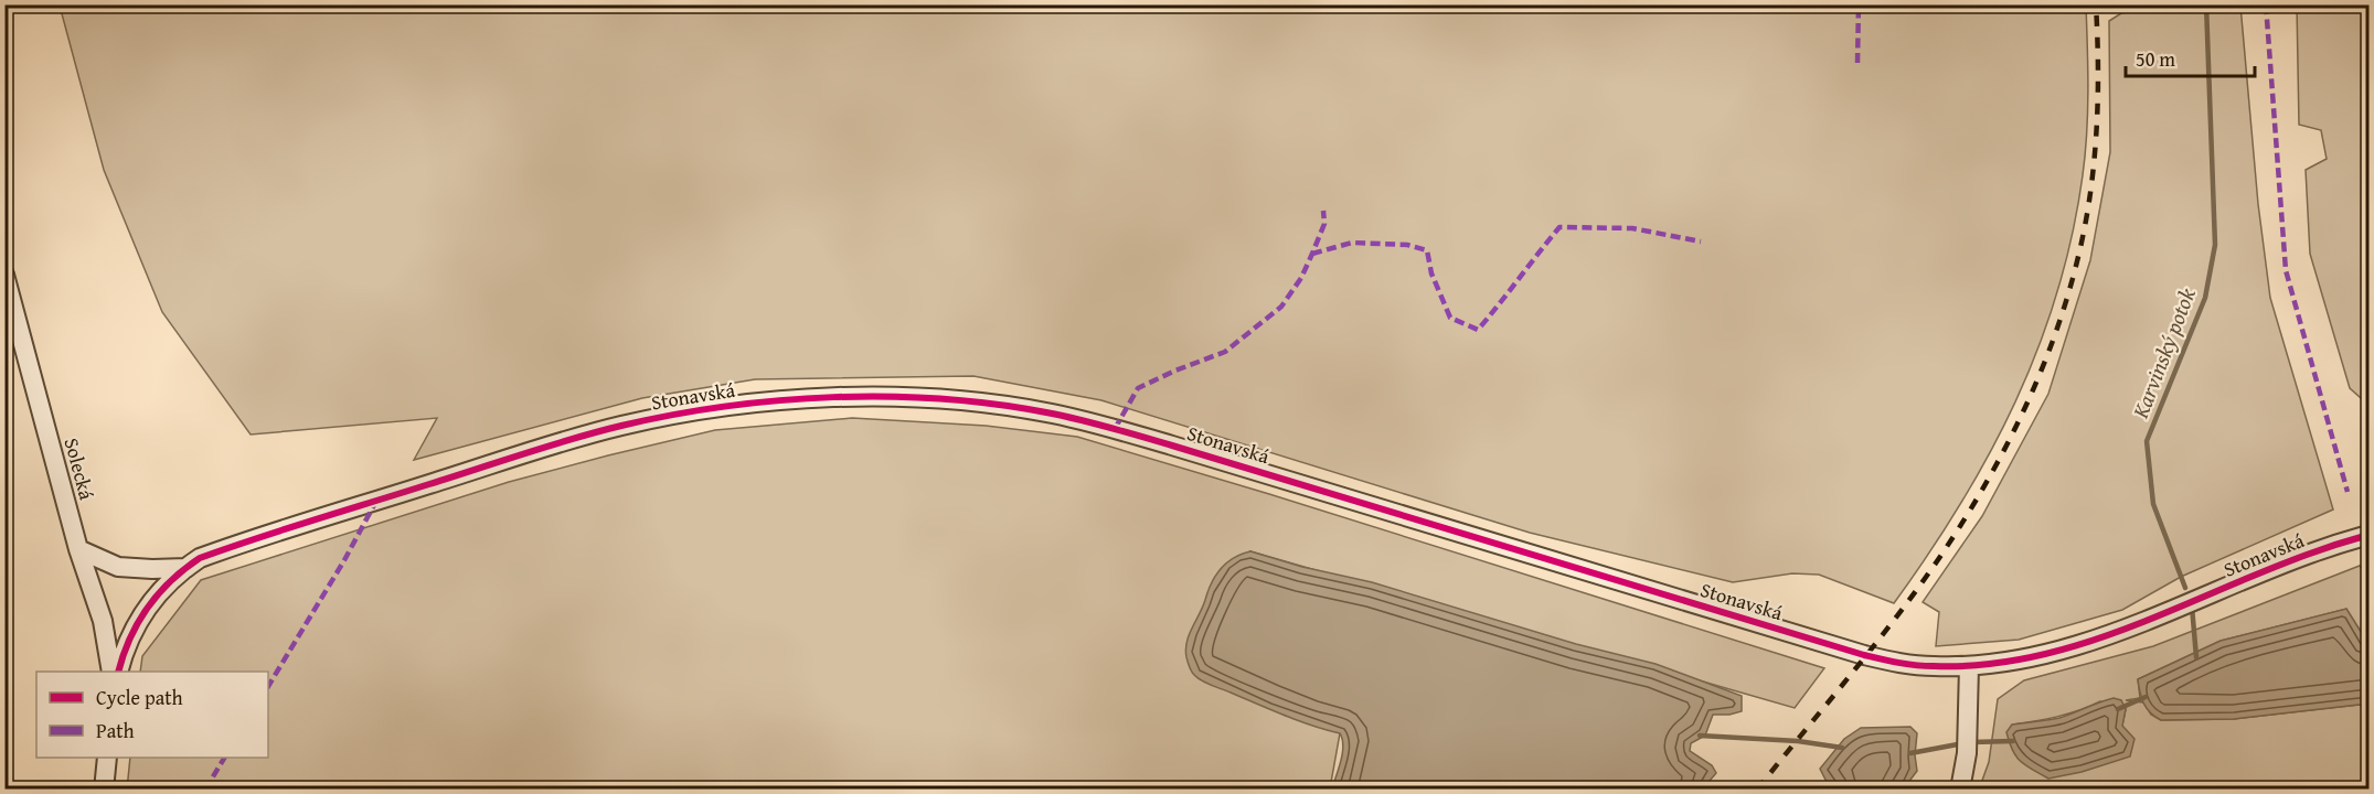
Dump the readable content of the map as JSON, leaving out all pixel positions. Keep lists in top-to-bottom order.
{
  "streets": {
    "street": ["Stonavská", "Solecká"]
  },
  "water": ["Karvinský potok"],
  "legend": ["Cycle path", "Path"],
  "scale_bar": "50 m"
}
